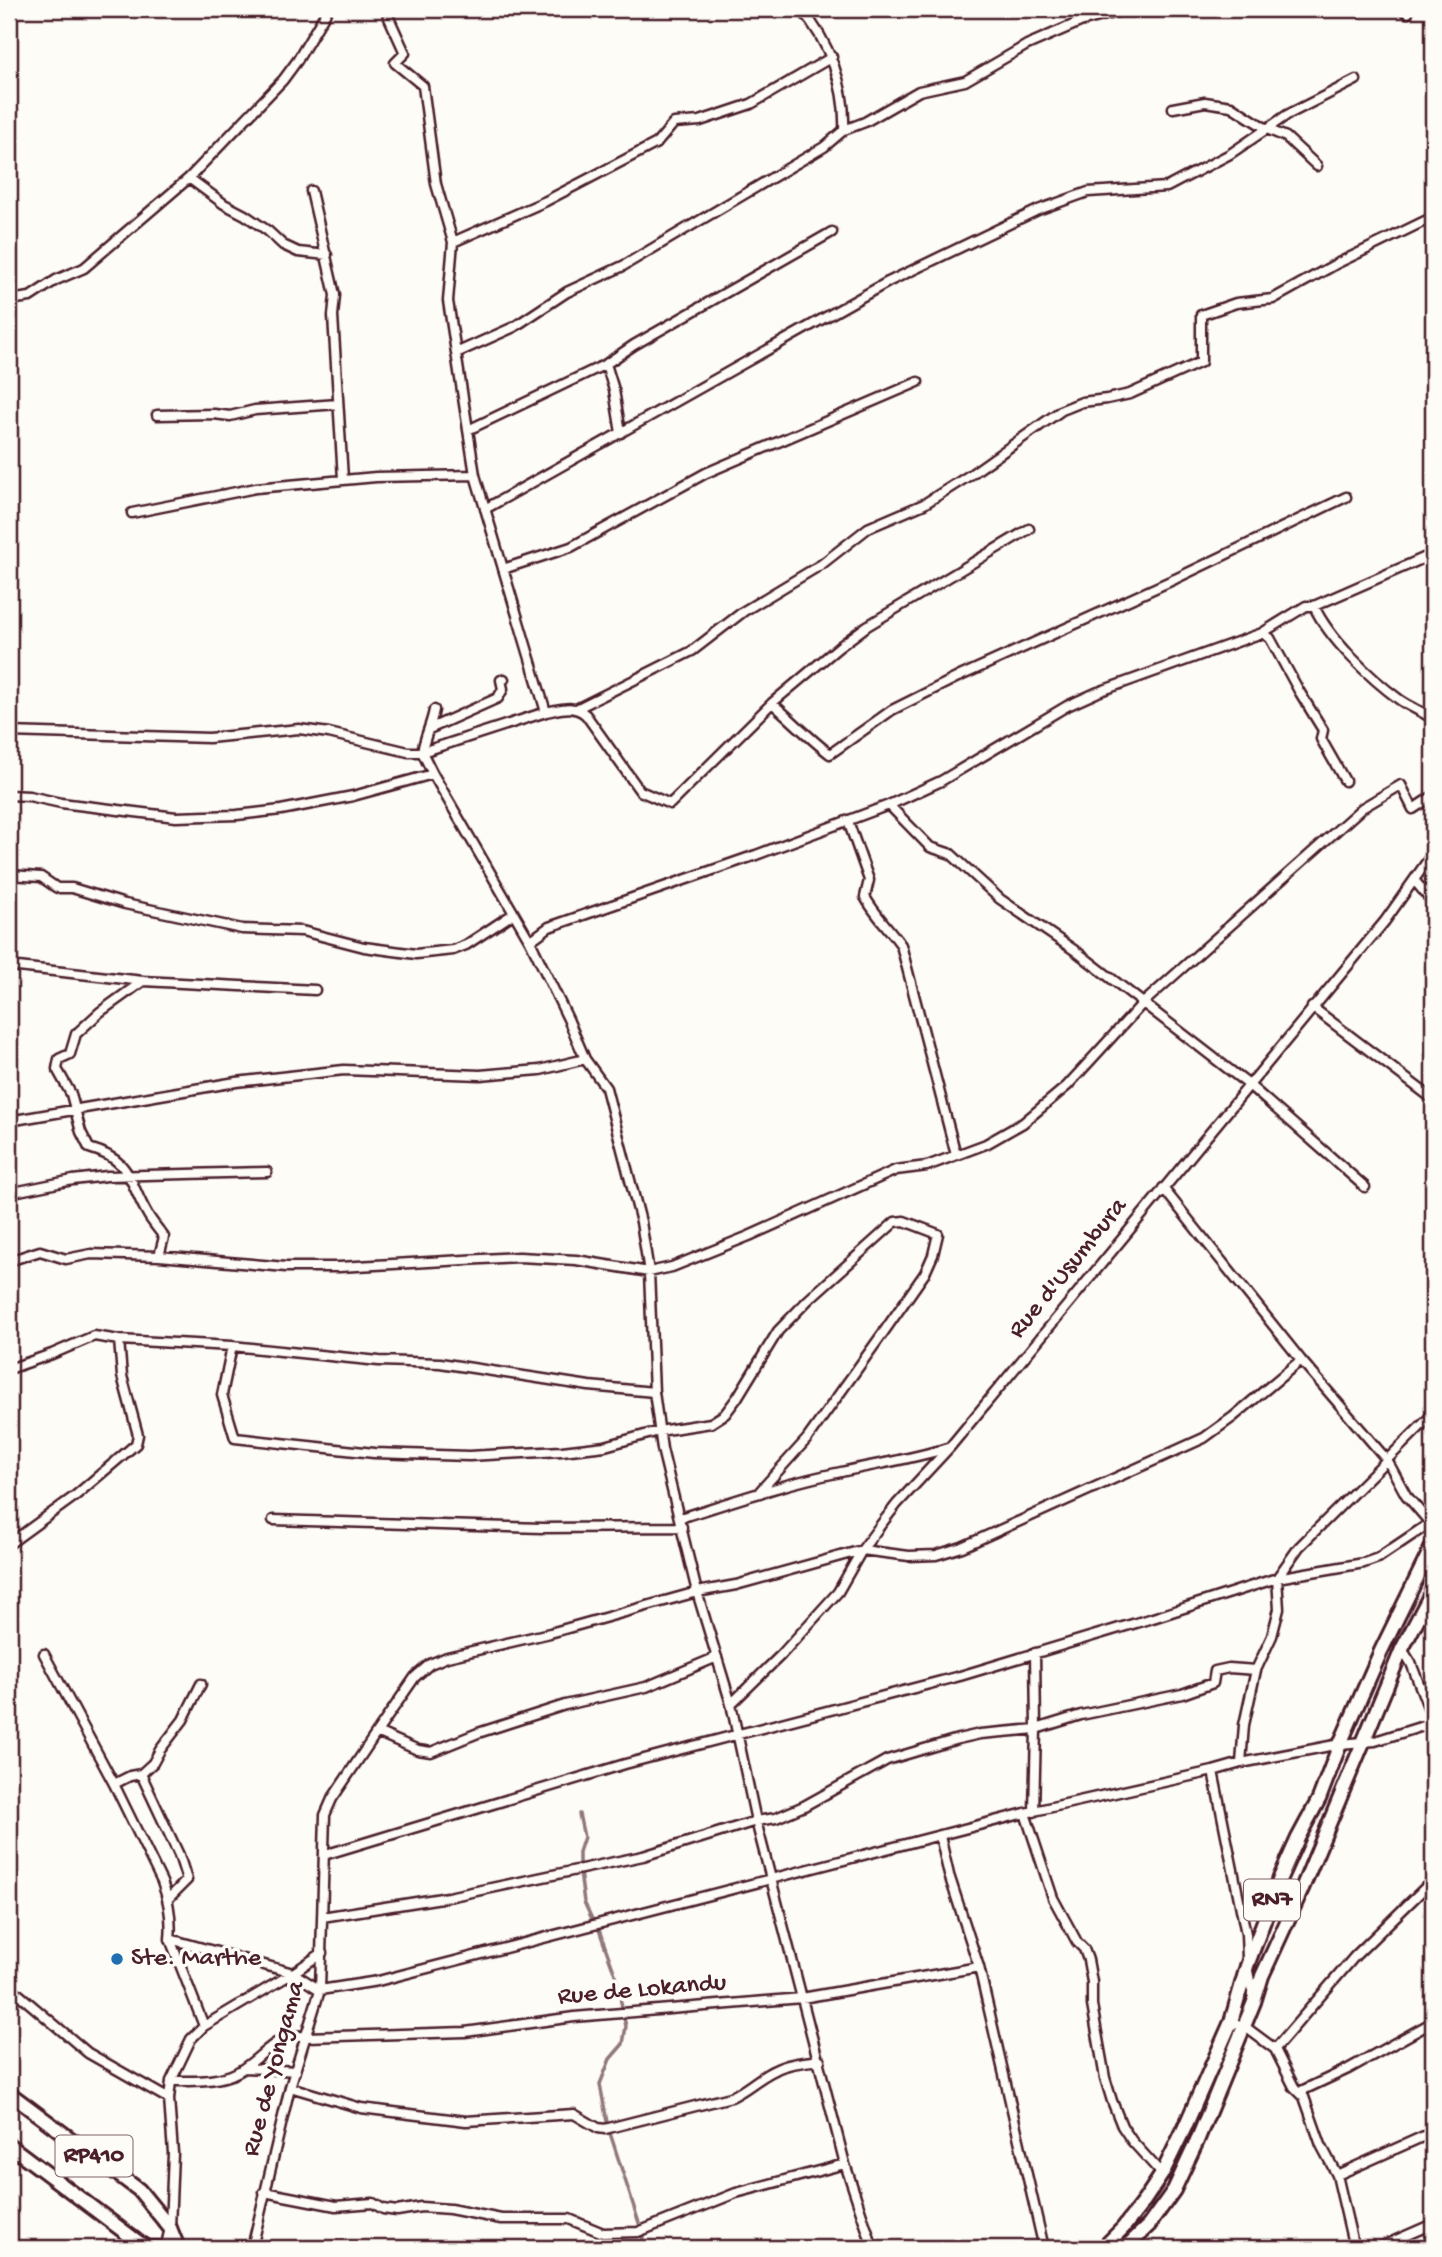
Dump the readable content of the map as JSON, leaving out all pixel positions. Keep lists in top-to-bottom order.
{
  "streets": {
    "main road": ["RN7", "RP410"],
    "street": ["Rue d'Usumbura", "Rue de Lokandu", "Rue de Yongama"]
  },
  "crossings": [
    ["Rue d'Usumbura", "Rue de Yongama"],
    ["Rue de Lokandu", "Rue de Yongama"]
  ],
  "places": ["Ste. Marthe"]
}
